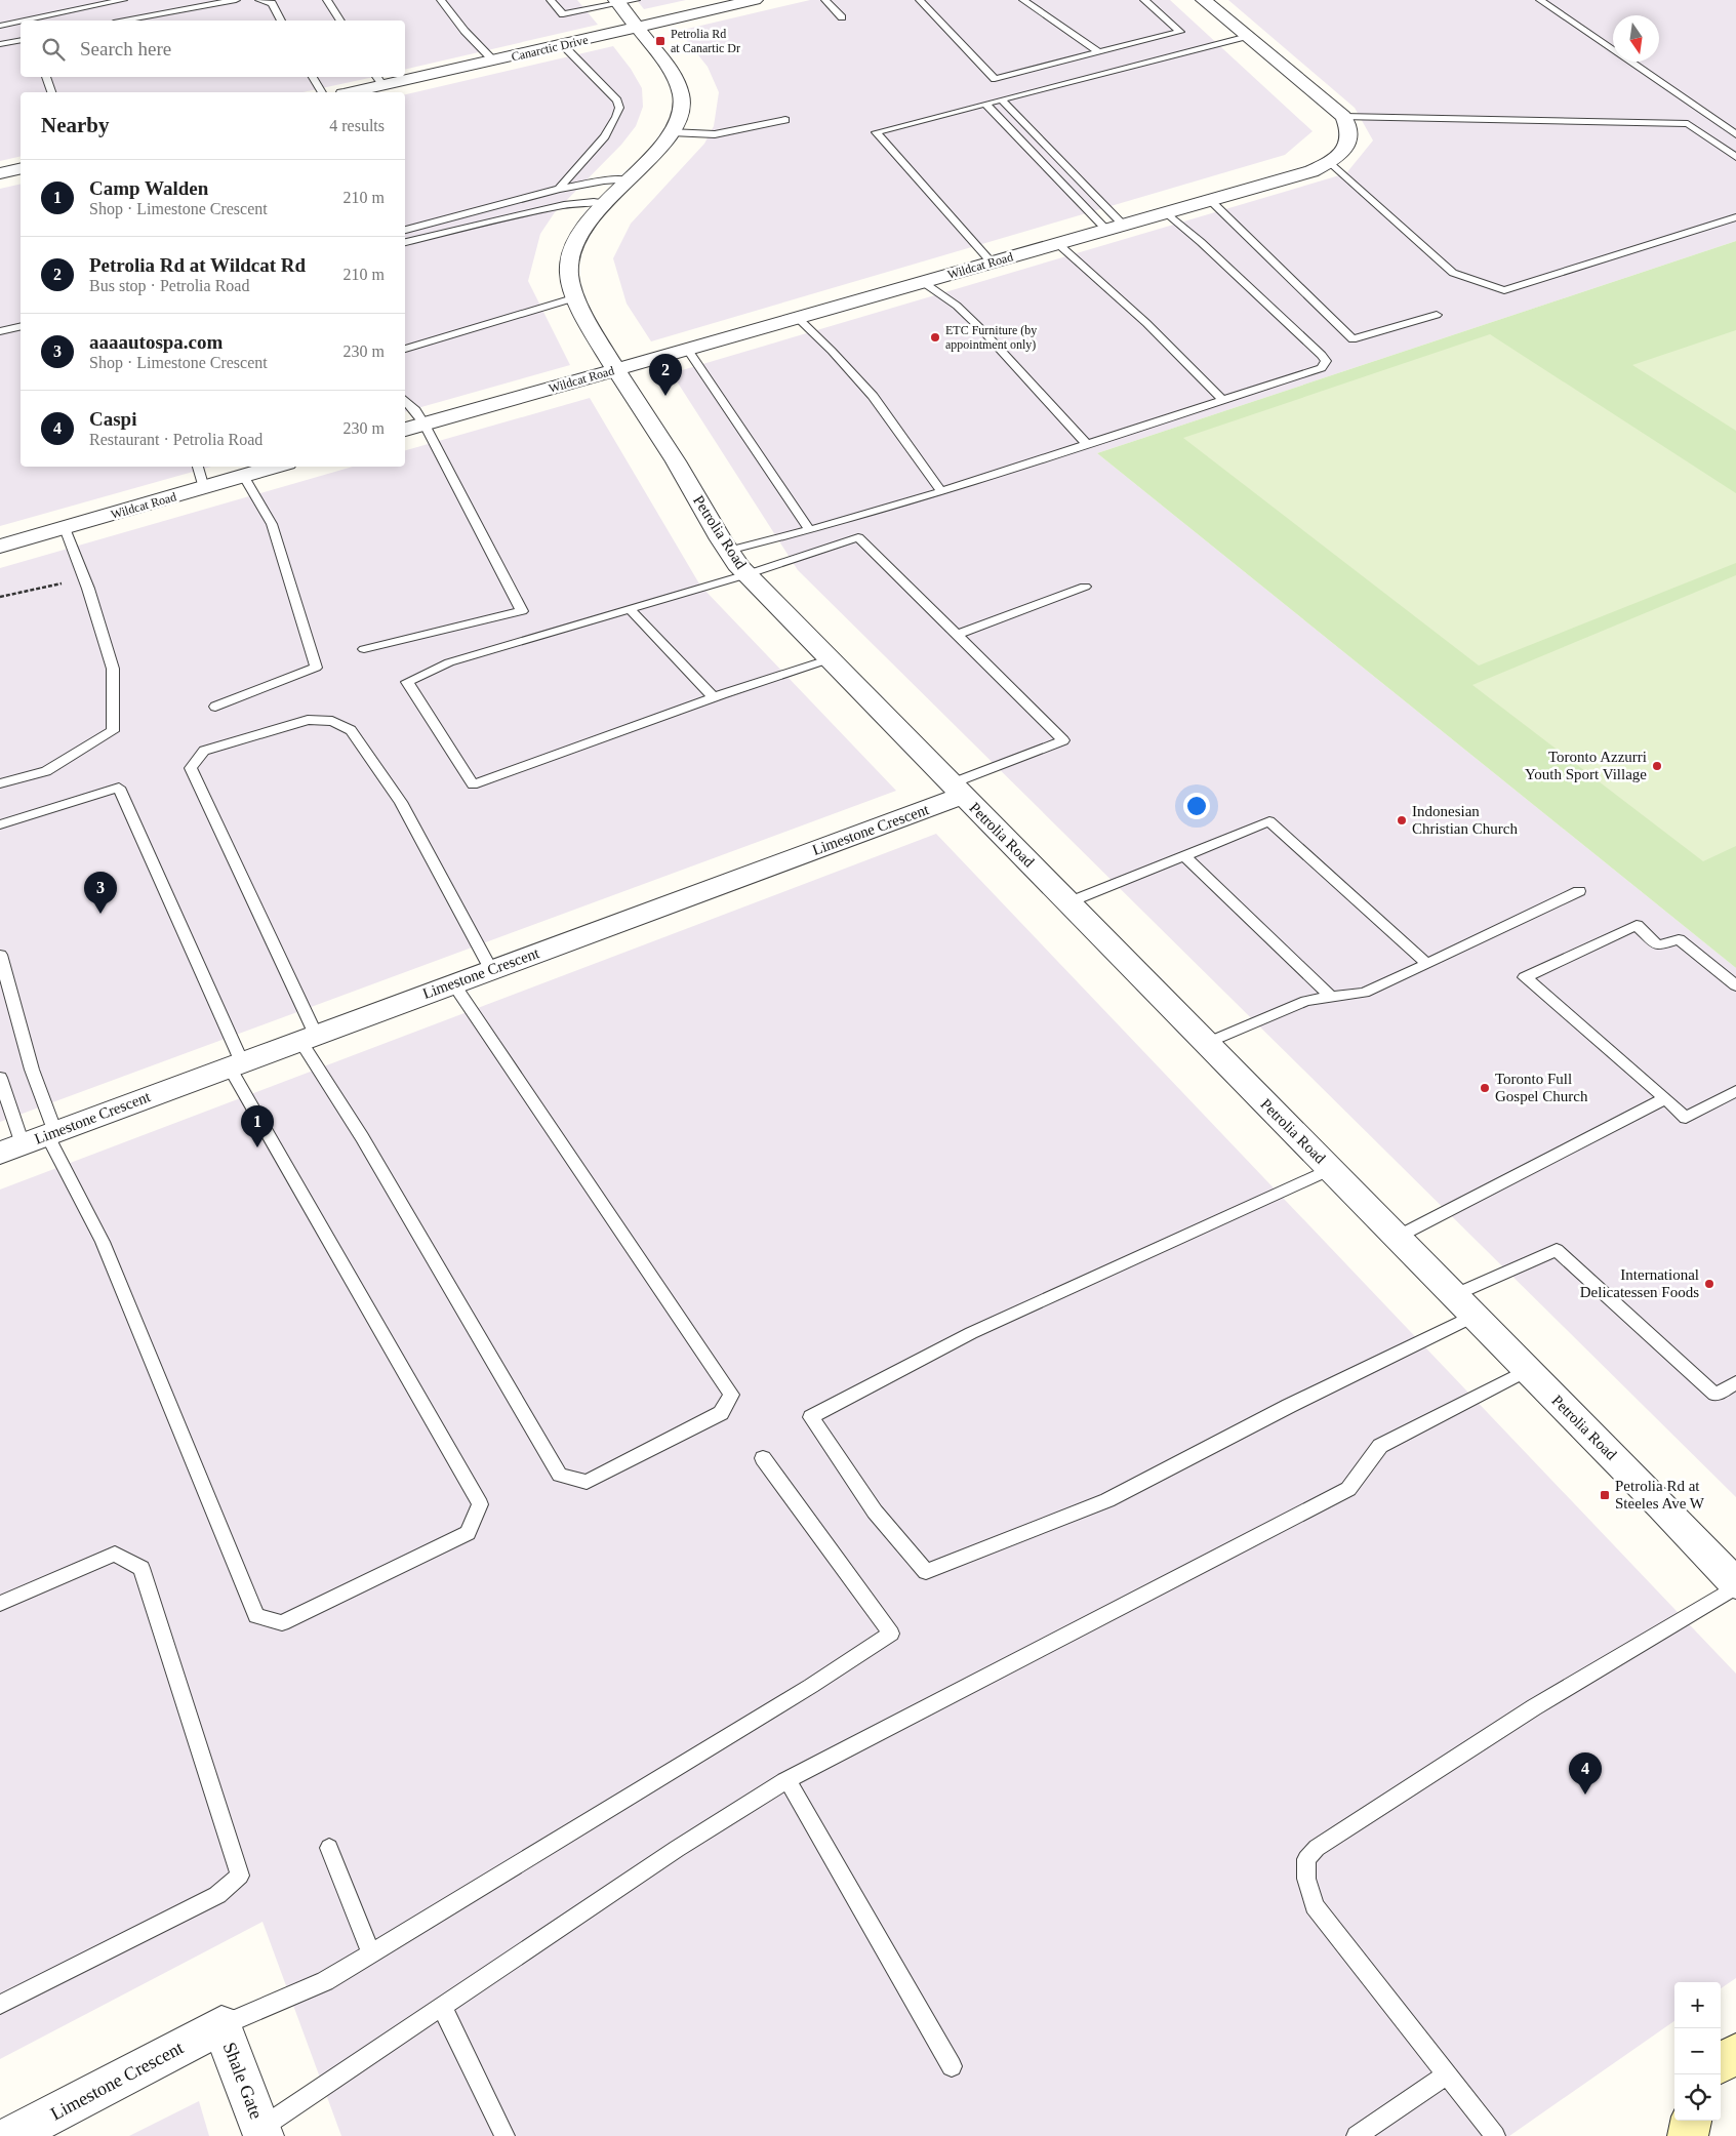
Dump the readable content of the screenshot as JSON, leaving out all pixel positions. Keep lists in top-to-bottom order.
{
  "streets": {
    "street": [
      "Canarctic Drive",
      "Wildcat Road",
      "Petrolia Road",
      "Limestone Crescent",
      "Shale Gate"
    ]
  },
  "crossings": [
    ["Canarctic Drive", "Petrolia Road"],
    ["Wildcat Road", "Petrolia Road"],
    ["Petrolia Road", "Limestone Crescent"],
    ["Limestone Crescent", "Shale Gate"]
  ],
  "places": {
    "transit": ["Petrolia Rd at Canartic Dr", "Petrolia Rd at Steeles Ave W"],
    "other": [
      "ETC Furniture (by appointment only)",
      "Toronto Azzurri Youth Sport Village",
      "Indonesian Christian Church",
      "Toronto Full Gospel Church",
      "International Delicatessen Foods"
    ]
  },
  "north": "bottom",
  "page": {
    "search": "Search here",
    "heading": ["Nearby", "4 results"],
    "list": [
      {
        "mark": "1",
        "name": "Camp Walden",
        "note": "Shop · Limestone Crescent",
        "value": "210 m"
      },
      {
        "mark": "2",
        "name": "Petrolia Rd at Wildcat Rd",
        "note": "Bus stop · Petrolia Road",
        "value": "210 m"
      },
      {
        "mark": "3",
        "name": "aaaautospa.com",
        "note": "Shop · Limestone Crescent",
        "value": "230 m"
      },
      {
        "mark": "4",
        "name": "Caspi",
        "note": "Restaurant · Petrolia Road",
        "value": "230 m"
      }
    ],
    "pins": [
      "2",
      "3",
      "1",
      "4"
    ],
    "map_buttons": ["+", "−"]
  }
}
